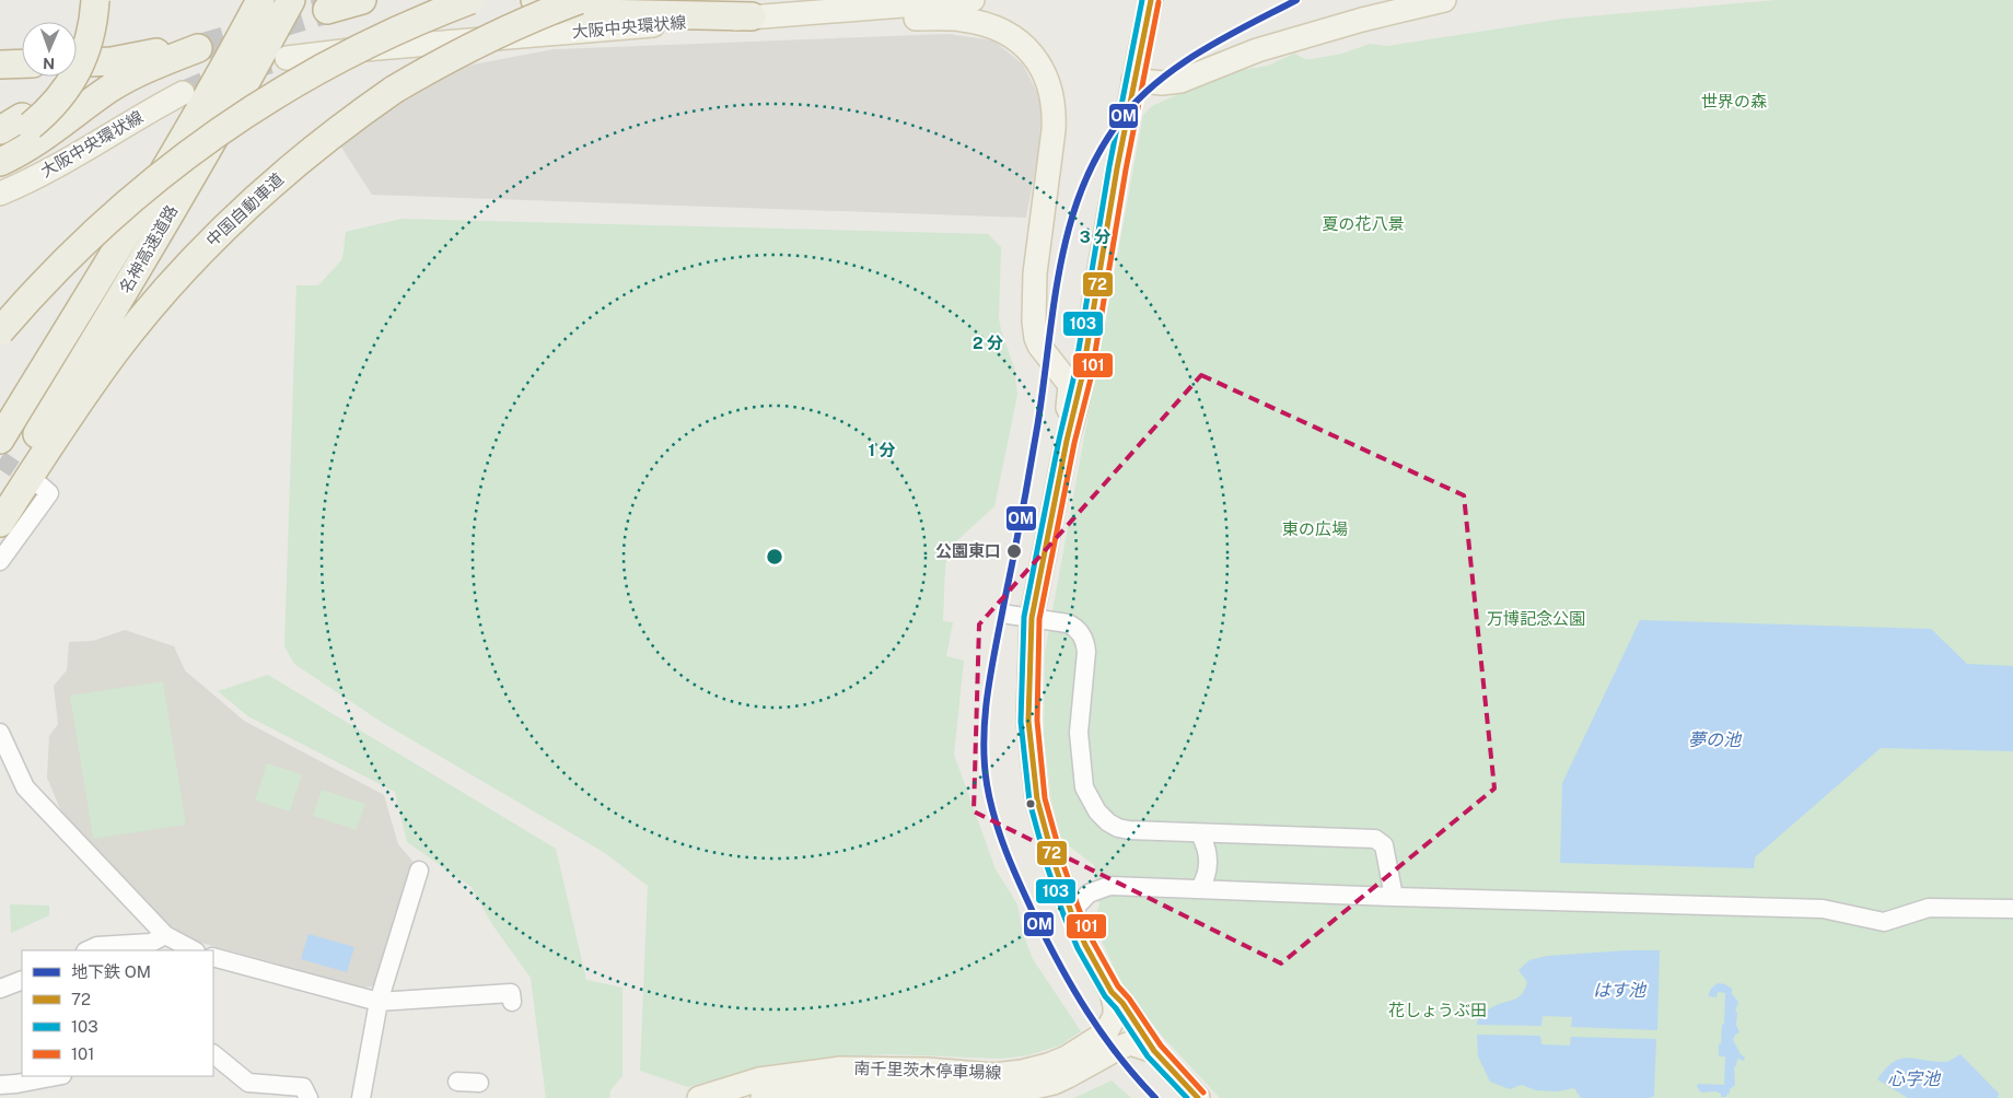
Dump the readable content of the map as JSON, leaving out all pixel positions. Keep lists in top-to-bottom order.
{
  "streets": {
    "highway": ["中国自動車道", "名神高速道路"],
    "main road": ["大阪中央環状線", "南千里茨木停車場線"]
  },
  "water": ["夢の池", "はす池", "心字池"],
  "parks": [
    "世界の森",
    "夏の花八景",
    "東の広場",
    "万博記念公園",
    "花しょうぶ田"
  ],
  "places": ["公園東口"],
  "lines": [
    "metro line OM",
    "transit line 72",
    "transit line 103",
    "transit line 101"
  ],
  "legend": [
    "地下鉄 OM",
    "72",
    "103",
    "101"
  ],
  "north": "bottom",
  "rings": ["3 分", "2 分", "1 分"]
}
